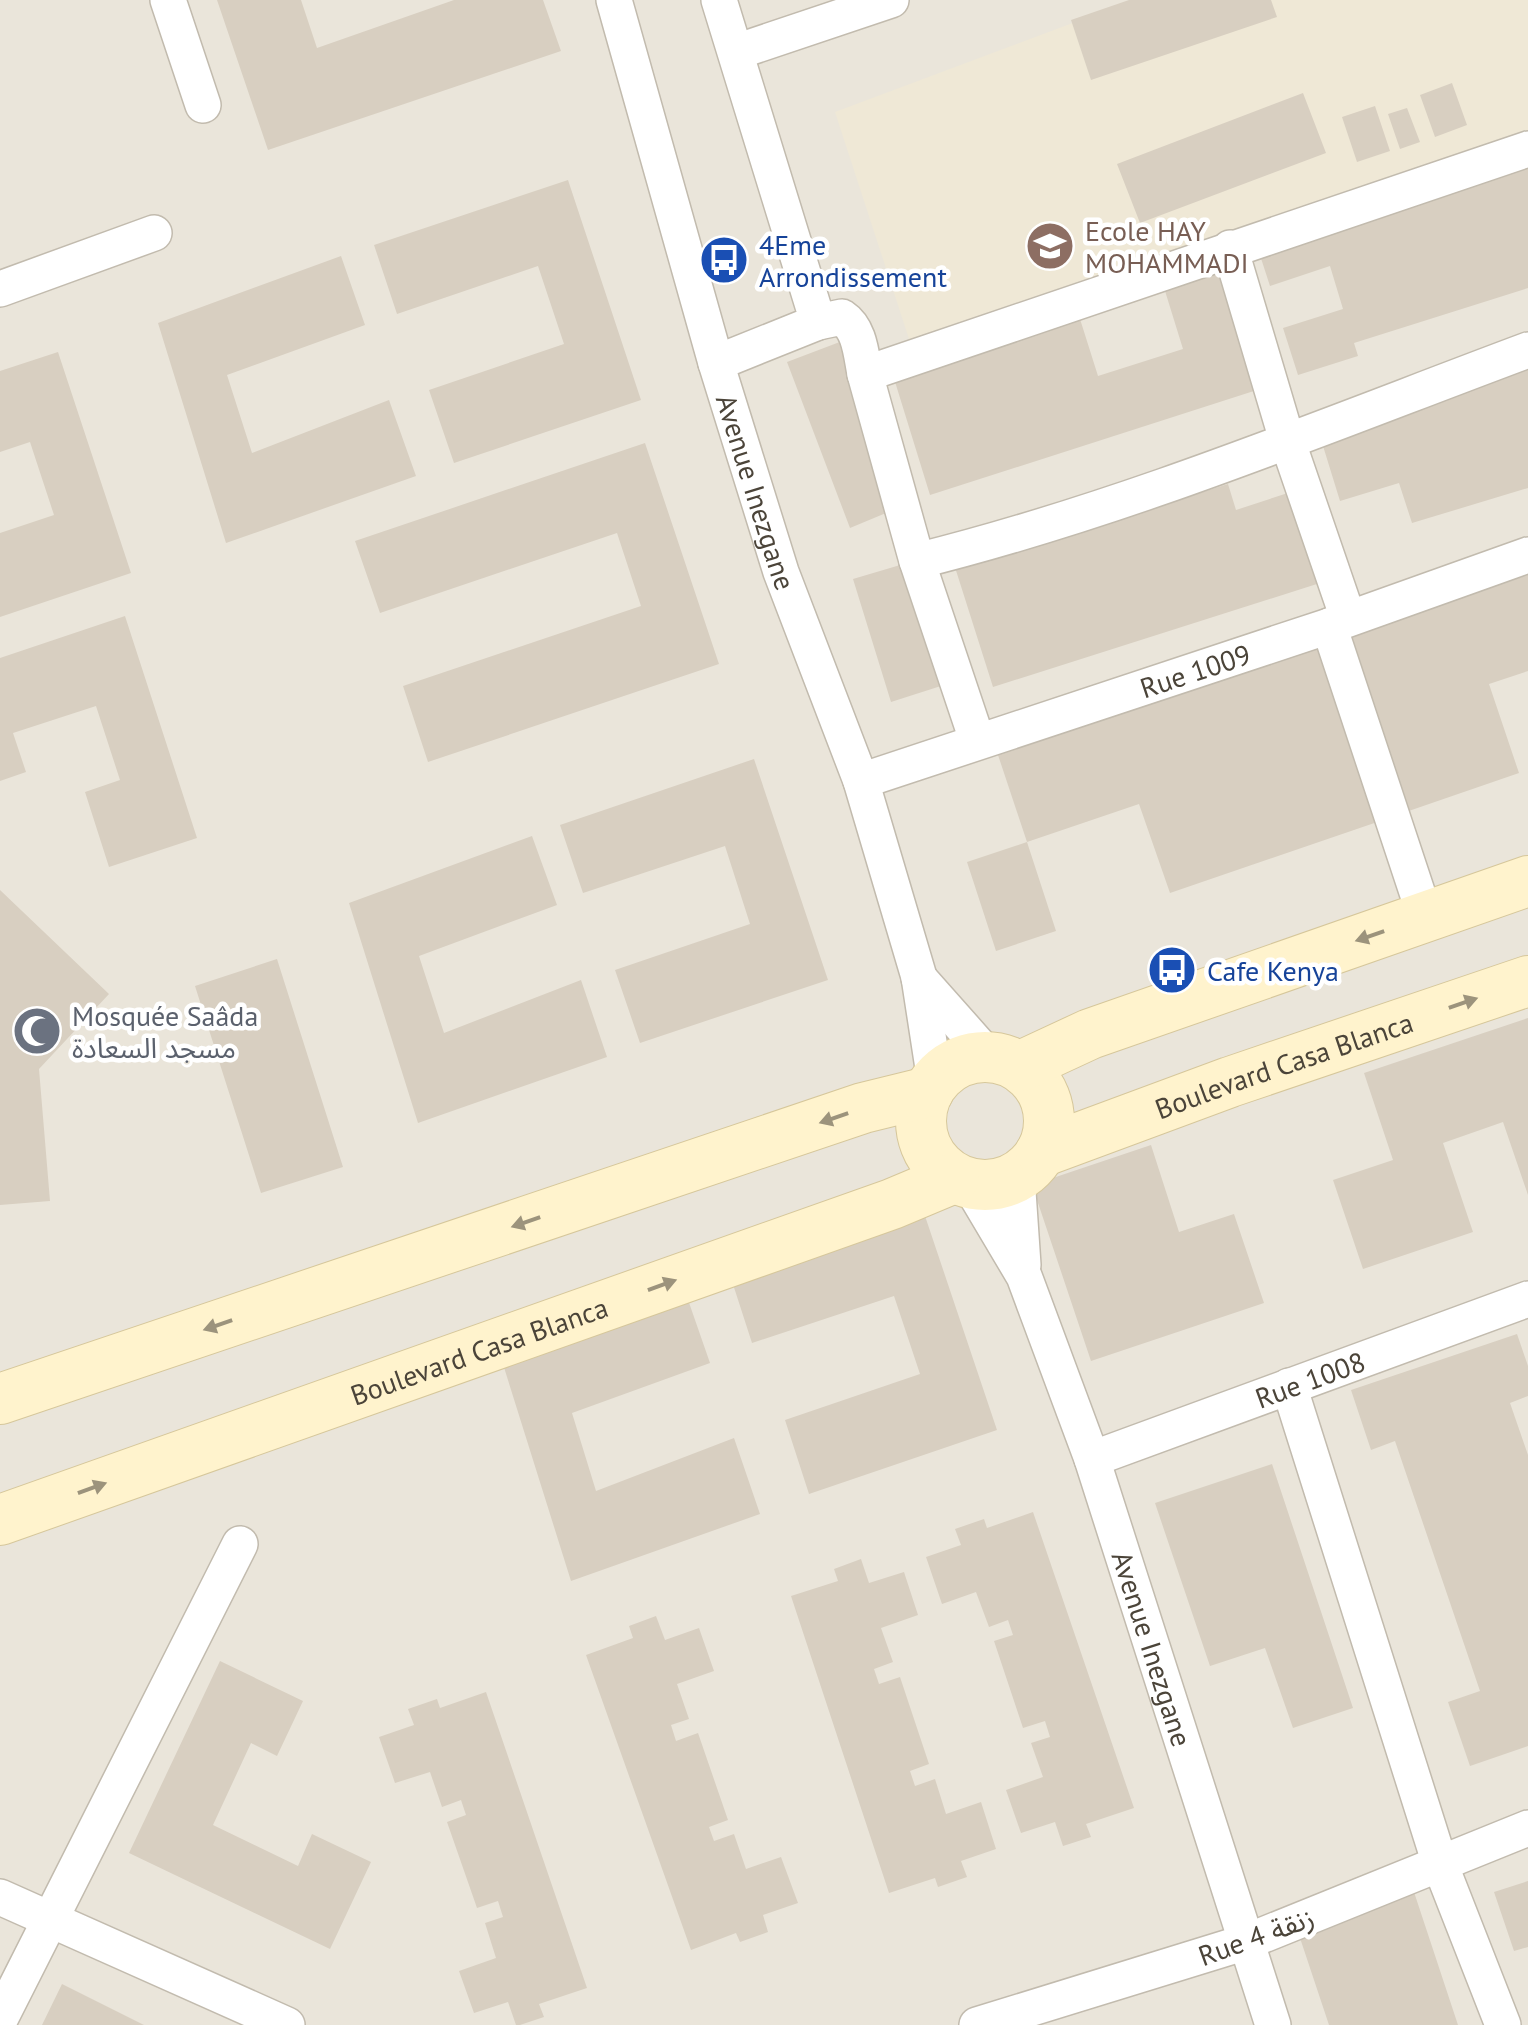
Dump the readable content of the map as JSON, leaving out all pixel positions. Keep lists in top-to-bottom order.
{
  "streets": {
    "main road": ["Boulevard Casa Blanca"],
    "street": [
      "Avenue Inezgane",
      "Rue 1009",
      "Rue 1008",
      "Rue 4 زنقة"
    ]
  },
  "crossings": [
    ["Avenue Inezgane", "Rue 1009"],
    ["Avenue Inezgane", "Boulevard Casa Blanca"],
    ["Avenue Inezgane", "Rue 1008"],
    ["Avenue Inezgane", "Rue 4 زنقة"]
  ],
  "places": {
    "school or university": ["Ecole HAY MOHAMMADI"],
    "bus stop": ["4Eme Arrondissement", "Cafe Kenya"],
    "mosque": ["Mosquée Saâda مسجد السعادة"]
  }
}
